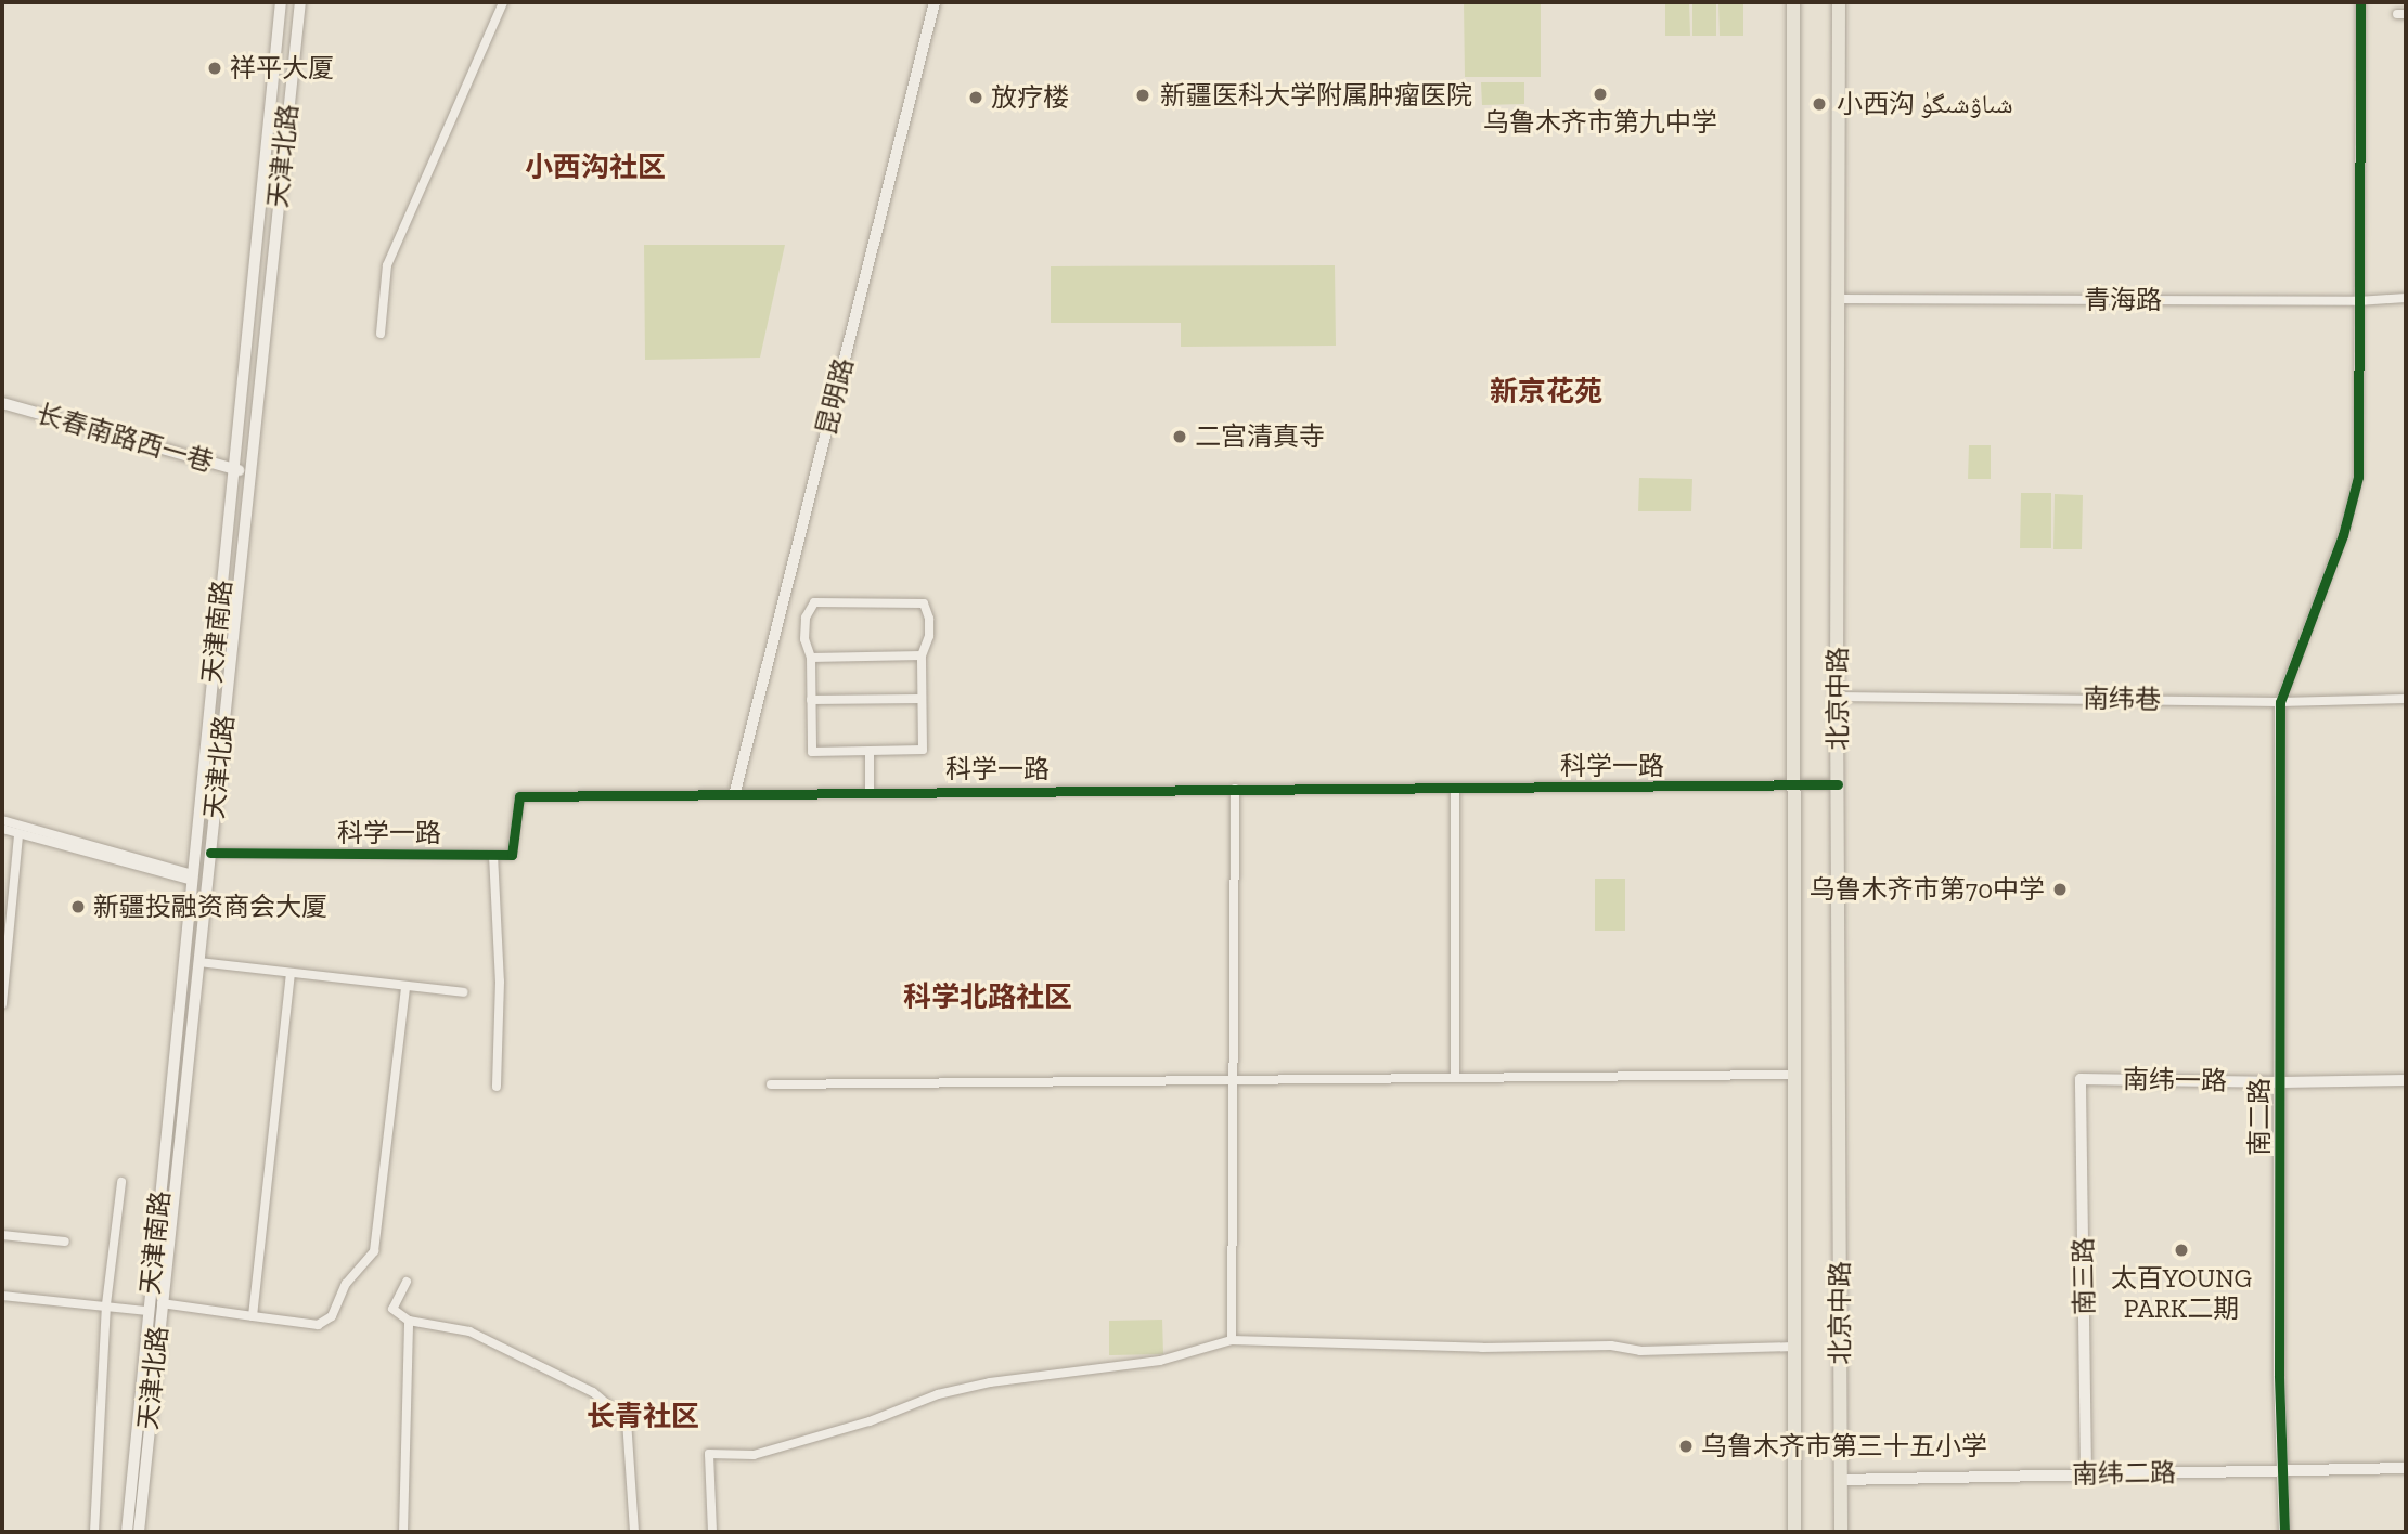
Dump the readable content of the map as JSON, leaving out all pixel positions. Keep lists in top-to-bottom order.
{
  "streets": {
    "main road": ["北京中路"],
    "street": [
      "天津北路",
      "青海路",
      "昆明路",
      "长春南路西一巷",
      "天津南路",
      "南纬巷",
      "科学一路",
      "南纬一路",
      "南二路",
      "南三路",
      "南纬二路"
    ]
  },
  "crossings": [
    ["天津北路", "长春南路西一巷"],
    ["天津北路", "科学一路"],
    ["青海路", "北京中路"],
    ["昆明路", "科学一路"],
    ["长春南路西一巷", "天津南路"],
    ["北京中路", "南纬巷"],
    ["北京中路", "科学一路"],
    ["北京中路", "南纬二路"],
    ["南纬巷", "南二路"],
    ["南纬一路", "南二路"],
    ["南纬一路", "南三路"],
    ["南二路", "南纬二路"],
    ["南三路", "南纬二路"]
  ],
  "districts": [
    "小西沟社区",
    "新京花苑",
    "科学北路社区",
    "长青社区"
  ],
  "places": [
    "祥平大厦",
    "乌鲁木齐市第九中学",
    "新疆医科大学附属肿瘤医院",
    "放疗楼",
    "小西沟 شىاۋشىگۈ",
    "二宫清真寺",
    "乌鲁木齐市第70中学",
    "新疆投融资商会大厦",
    "太百YOUNG PARK二期",
    "乌鲁木齐市第三十五小学"
  ]
}
